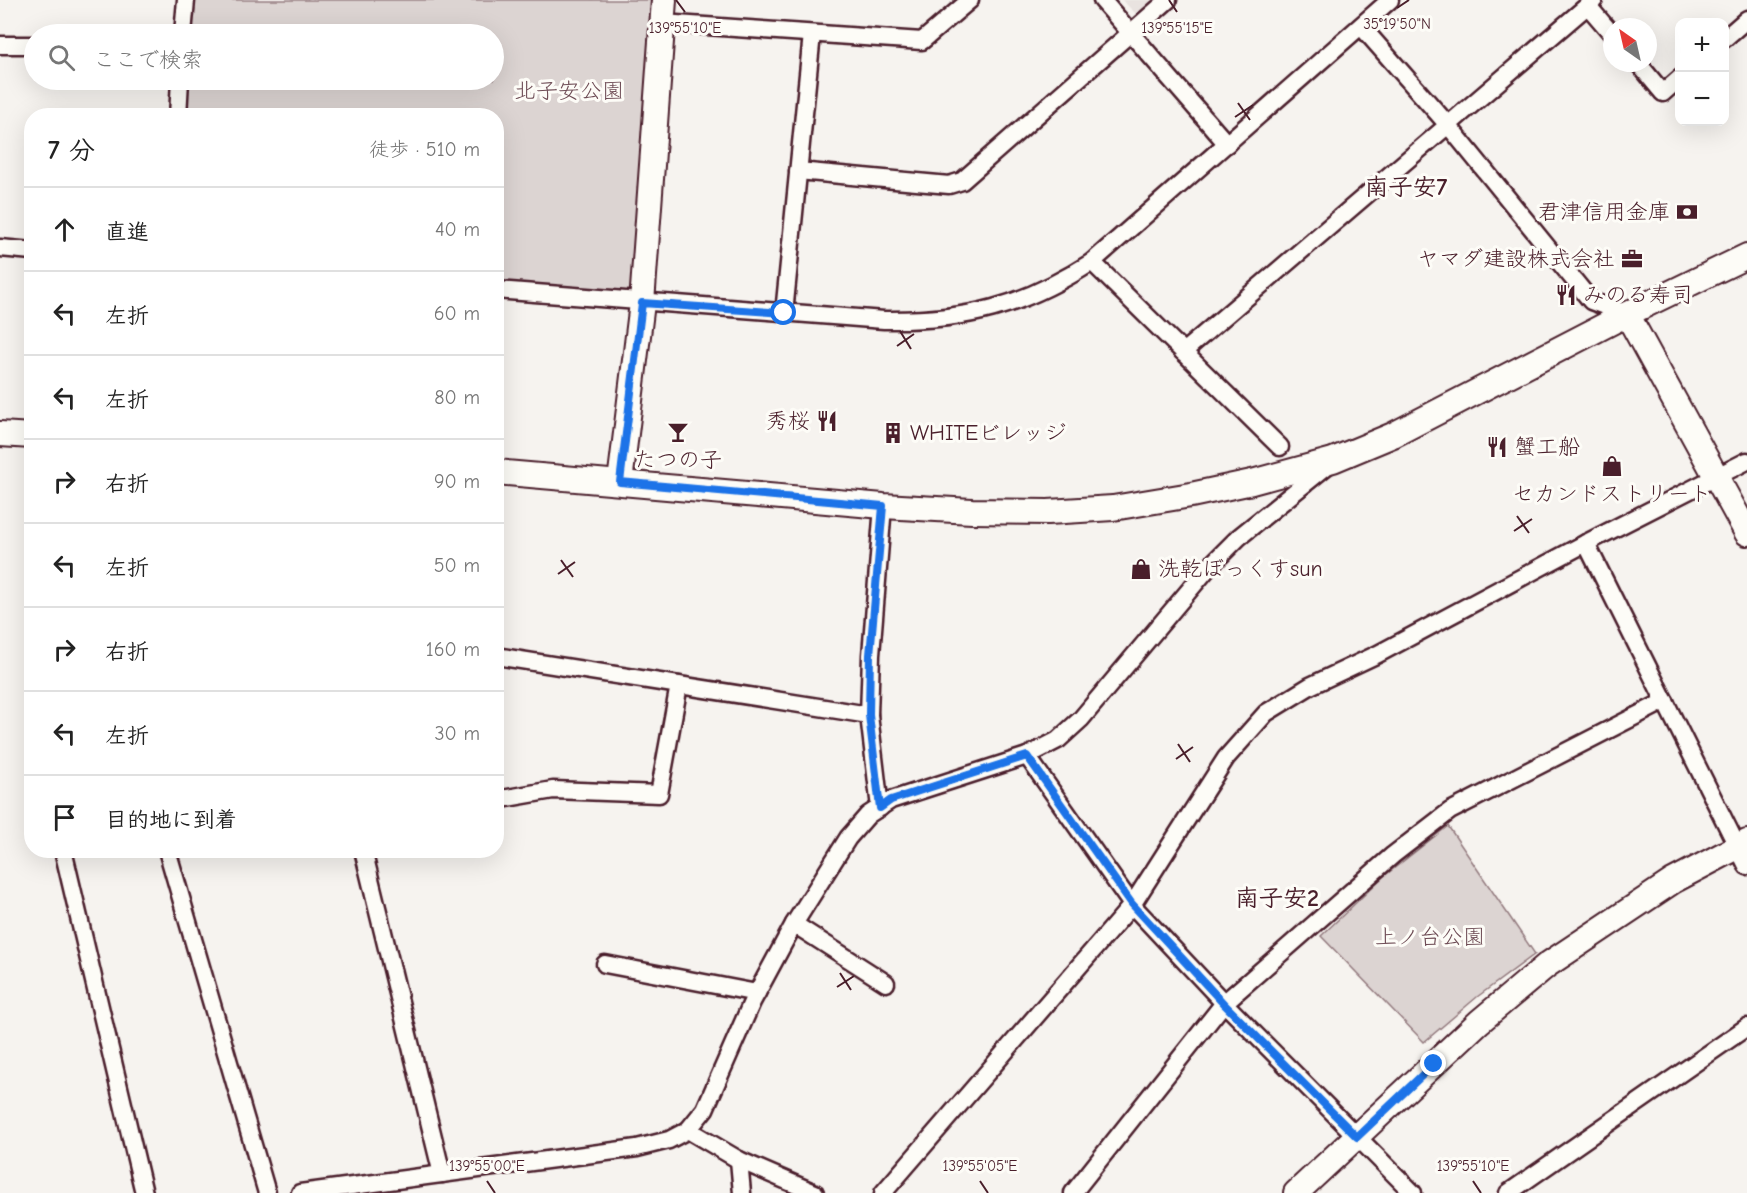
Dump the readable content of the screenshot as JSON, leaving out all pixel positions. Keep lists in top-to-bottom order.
{
  "districts": ["南子安7", "南子安2"],
  "parks": ["北子安公園", "上ノ台公園"],
  "places": {
    "bank": ["君津信用金庫"],
    "office": ["ヤマダ建設株式会社"],
    "restaurant": ["みのる寿司", "秀桜", "蟹工船"],
    "bar": ["たつの子"],
    "building": ["WHITEビレッジ"],
    "shop": ["セカンドストリート", "洗乾ぼっくすsun"]
  },
  "north": "top left",
  "page": {
    "map_buttons": ["+", "−"],
    "search": "ここで検索",
    "heading": ["7 分", "徒歩 · 510 m"],
    "list": [
      ["直進", "40 m"],
      ["左折", "60 m"],
      ["左折", "80 m"],
      ["右折", "90 m"],
      ["左折", "50 m"],
      ["右折", "160 m"],
      ["左折", "30 m"],
      "目的地に到着"
    ]
  },
  "coordinates": [
    "35°19'50\"N",
    "139°55'10\"E",
    "139°55'15\"E",
    "139°55'00\"E",
    "139°55'05\"E"
  ]
}
